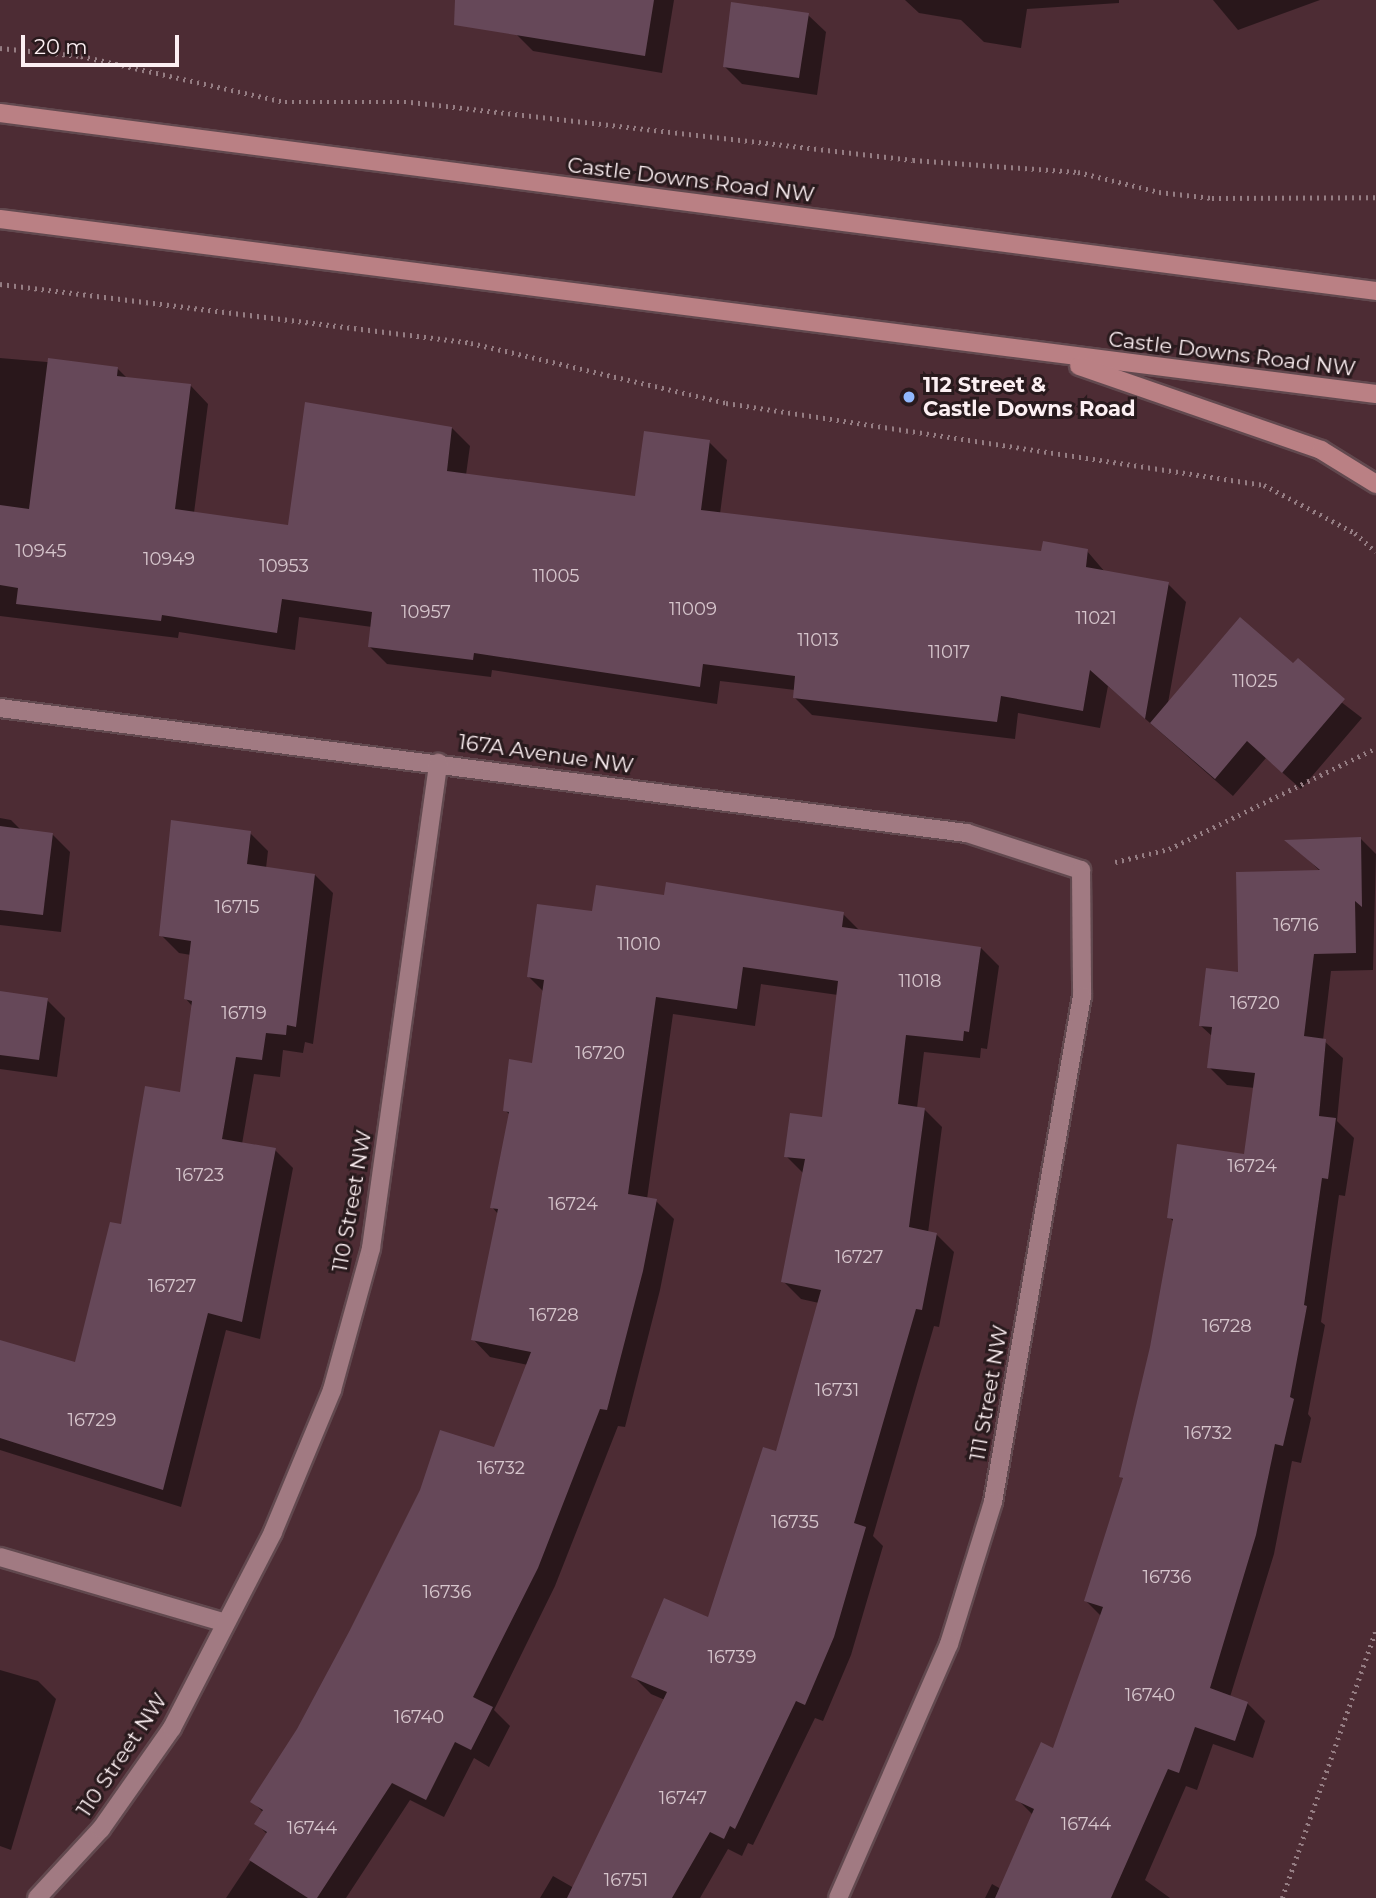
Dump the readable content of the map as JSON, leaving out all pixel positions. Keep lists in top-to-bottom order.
{
  "streets": {
    "main road": ["Castle Downs Road NW"],
    "street": ["167A Avenue NW", "110 Street NW", "111 Street NW"]
  },
  "crossings": [
    ["167A Avenue NW", "110 Street NW"],
    ["167A Avenue NW", "111 Street NW"]
  ],
  "places": ["112 Street & Castle Downs Road"],
  "house_numbers": [
    "10945",
    "10949",
    "10953",
    "11005",
    "11009",
    "10957",
    "11021",
    "11013",
    "11017",
    "11025",
    "16715",
    "16716",
    "11010",
    "11018",
    "16720",
    "16719",
    "16720",
    "16724",
    "16723",
    "16724",
    "16727",
    "16727",
    "16728",
    "16728",
    "16731",
    "16729",
    "16732",
    "16732",
    "16735",
    "16736",
    "16736",
    "16739",
    "16740",
    "16740",
    "16747",
    "16744",
    "16744",
    "16751"
  ],
  "scale_bar": "20 m"
}
